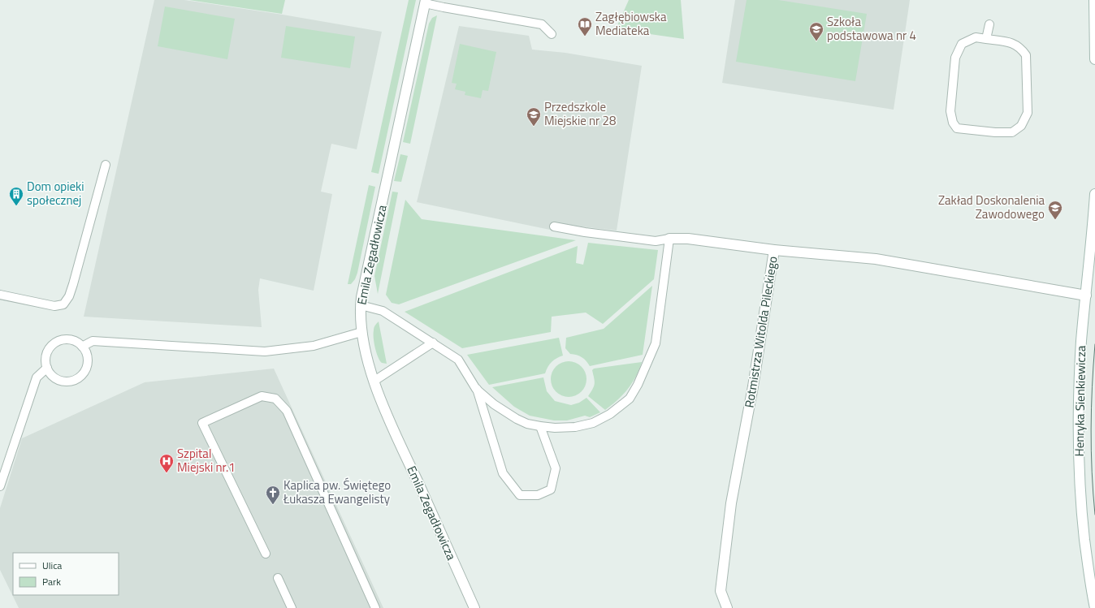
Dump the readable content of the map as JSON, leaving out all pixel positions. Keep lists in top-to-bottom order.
{
  "streets": {
    "street": ["Emila Zegadłowicza", "Rotmistrza Witolda Pileckiego", "Henryka Sienkiewicza"]
  },
  "crossings": [
    ["Rotmistrza Witolda Pileckiego", "Henryka Sienkiewicza"]
  ],
  "places": {
    "library": ["Zagłębiowska Mediateka"],
    "school or university": ["Szkoła podstawowa nr 4", "Przedszkole Miejskie nr 28", "Zakład Doskonalenia Zawodowego"],
    "building": ["Dom opieki społecznej"],
    "hospital": ["Szpital Miejski nr.1"],
    "church": ["Kaplica pw. Świętego Łukasza Ewangelisty"]
  },
  "legend": ["Ulica", "Park"]
}
